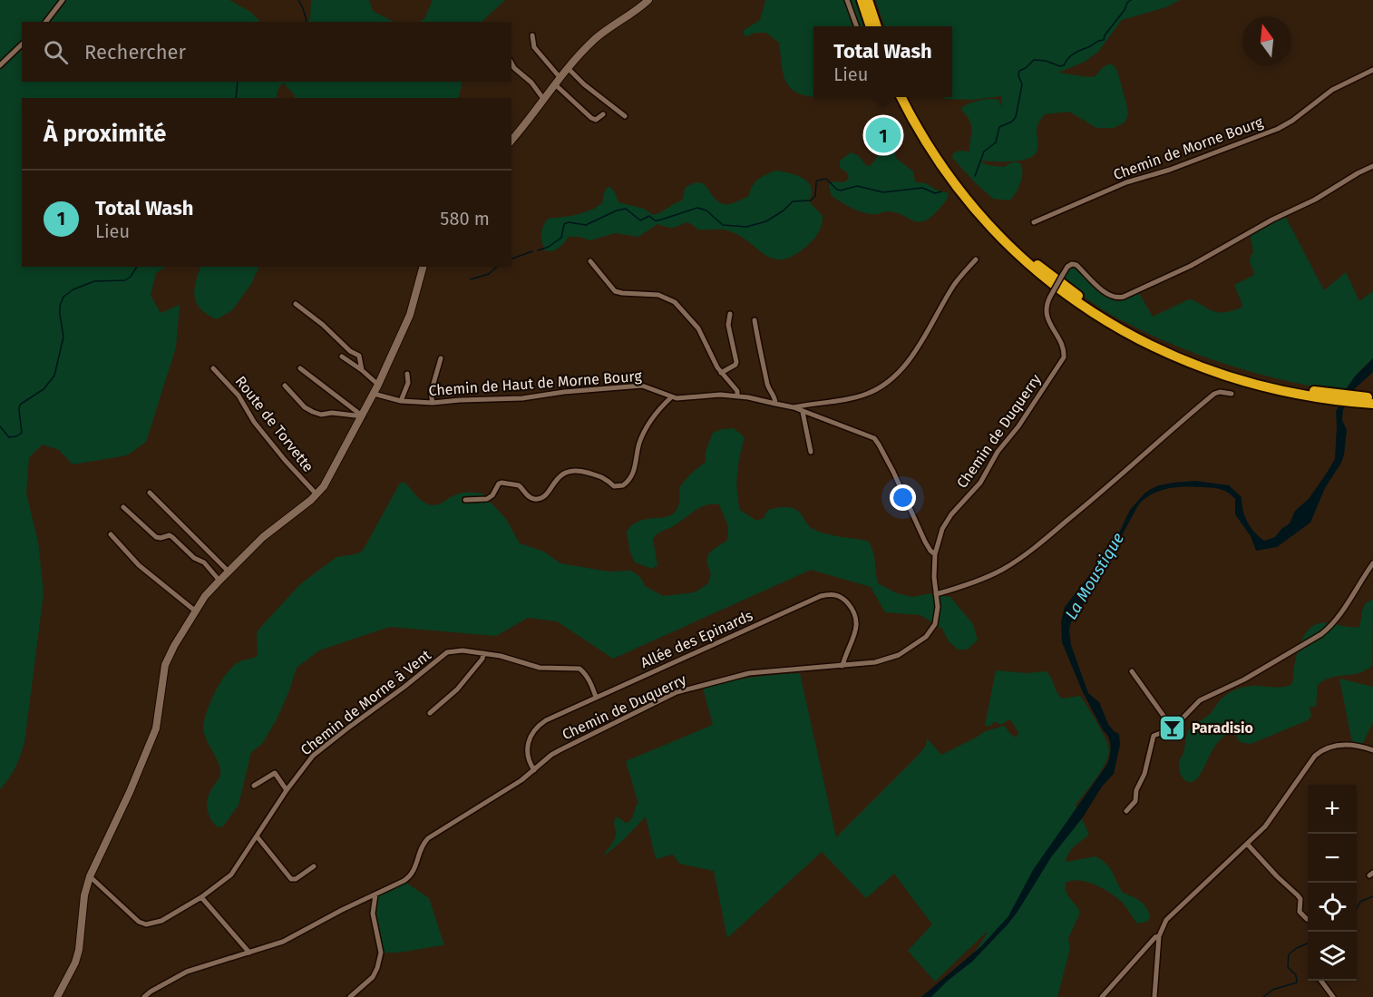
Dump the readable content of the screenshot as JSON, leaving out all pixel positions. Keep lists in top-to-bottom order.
{
  "streets": {
    "street": [
      "Chemin de Morne Bourg",
      "Chemin de Haut de Morne Bourg",
      "Route de Torvette",
      "Chemin de Duquerry",
      "Allée des Epinards",
      "Chemin de Morne à Vent"
    ]
  },
  "crossings": [
    ["Chemin de Haut de Morne Bourg", "Chemin de Duquerry"],
    ["Chemin de Duquerry", "Allée des Epinards"],
    ["Allée des Epinards", "Chemin de Morne à Vent"]
  ],
  "water": ["La Moustique"],
  "places": {
    "bar": ["Paradisio"]
  },
  "north": "top",
  "page": {
    "search": "Rechercher",
    "popup": ["Total Wash", "Lieu"],
    "heading": "À proximité",
    "pins": "1",
    "list": [
      {
        "mark": "1",
        "name": "Total Wash",
        "note": "Lieu",
        "value": "580 m"
      }
    ],
    "map_buttons": ["+", "−"]
  }
}
